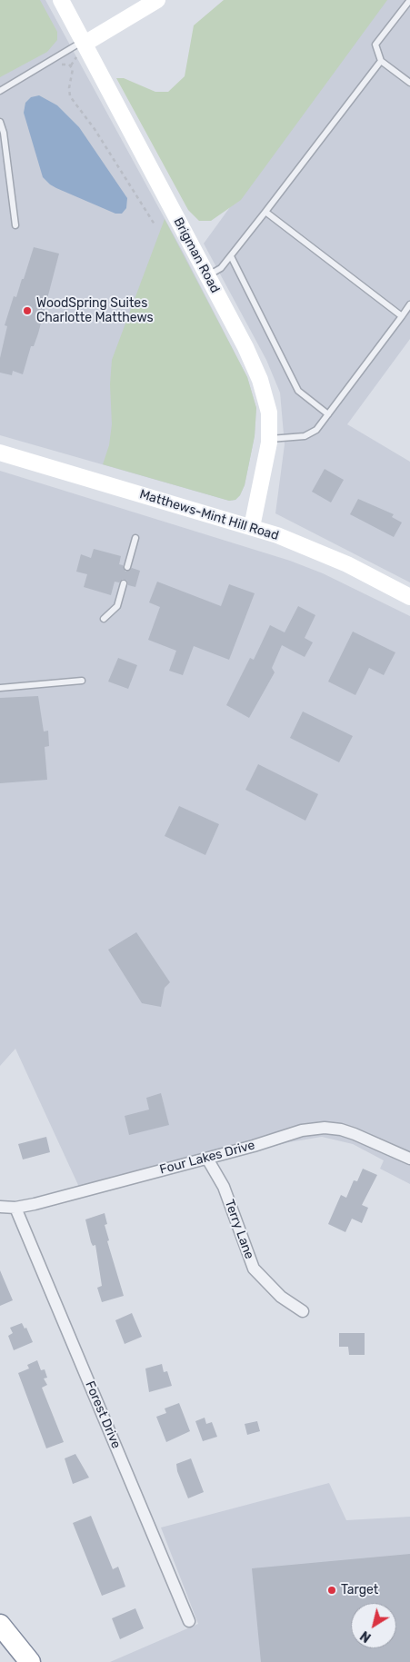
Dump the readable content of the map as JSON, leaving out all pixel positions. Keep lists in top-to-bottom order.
{
  "streets": {
    "street": [
      "Brigman Road",
      "Matthews-Mint Hill Road",
      "Four Lakes Drive",
      "Terry Lane",
      "Forest Drive"
    ]
  },
  "crossings": [
    ["Brigman Road", "Matthews-Mint Hill Road"],
    ["Four Lakes Drive", "Terry Lane"],
    ["Four Lakes Drive", "Forest Drive"]
  ],
  "places": ["WoodSpring Suites Charlotte Matthews", "Target"],
  "north": "bottom left"
}
